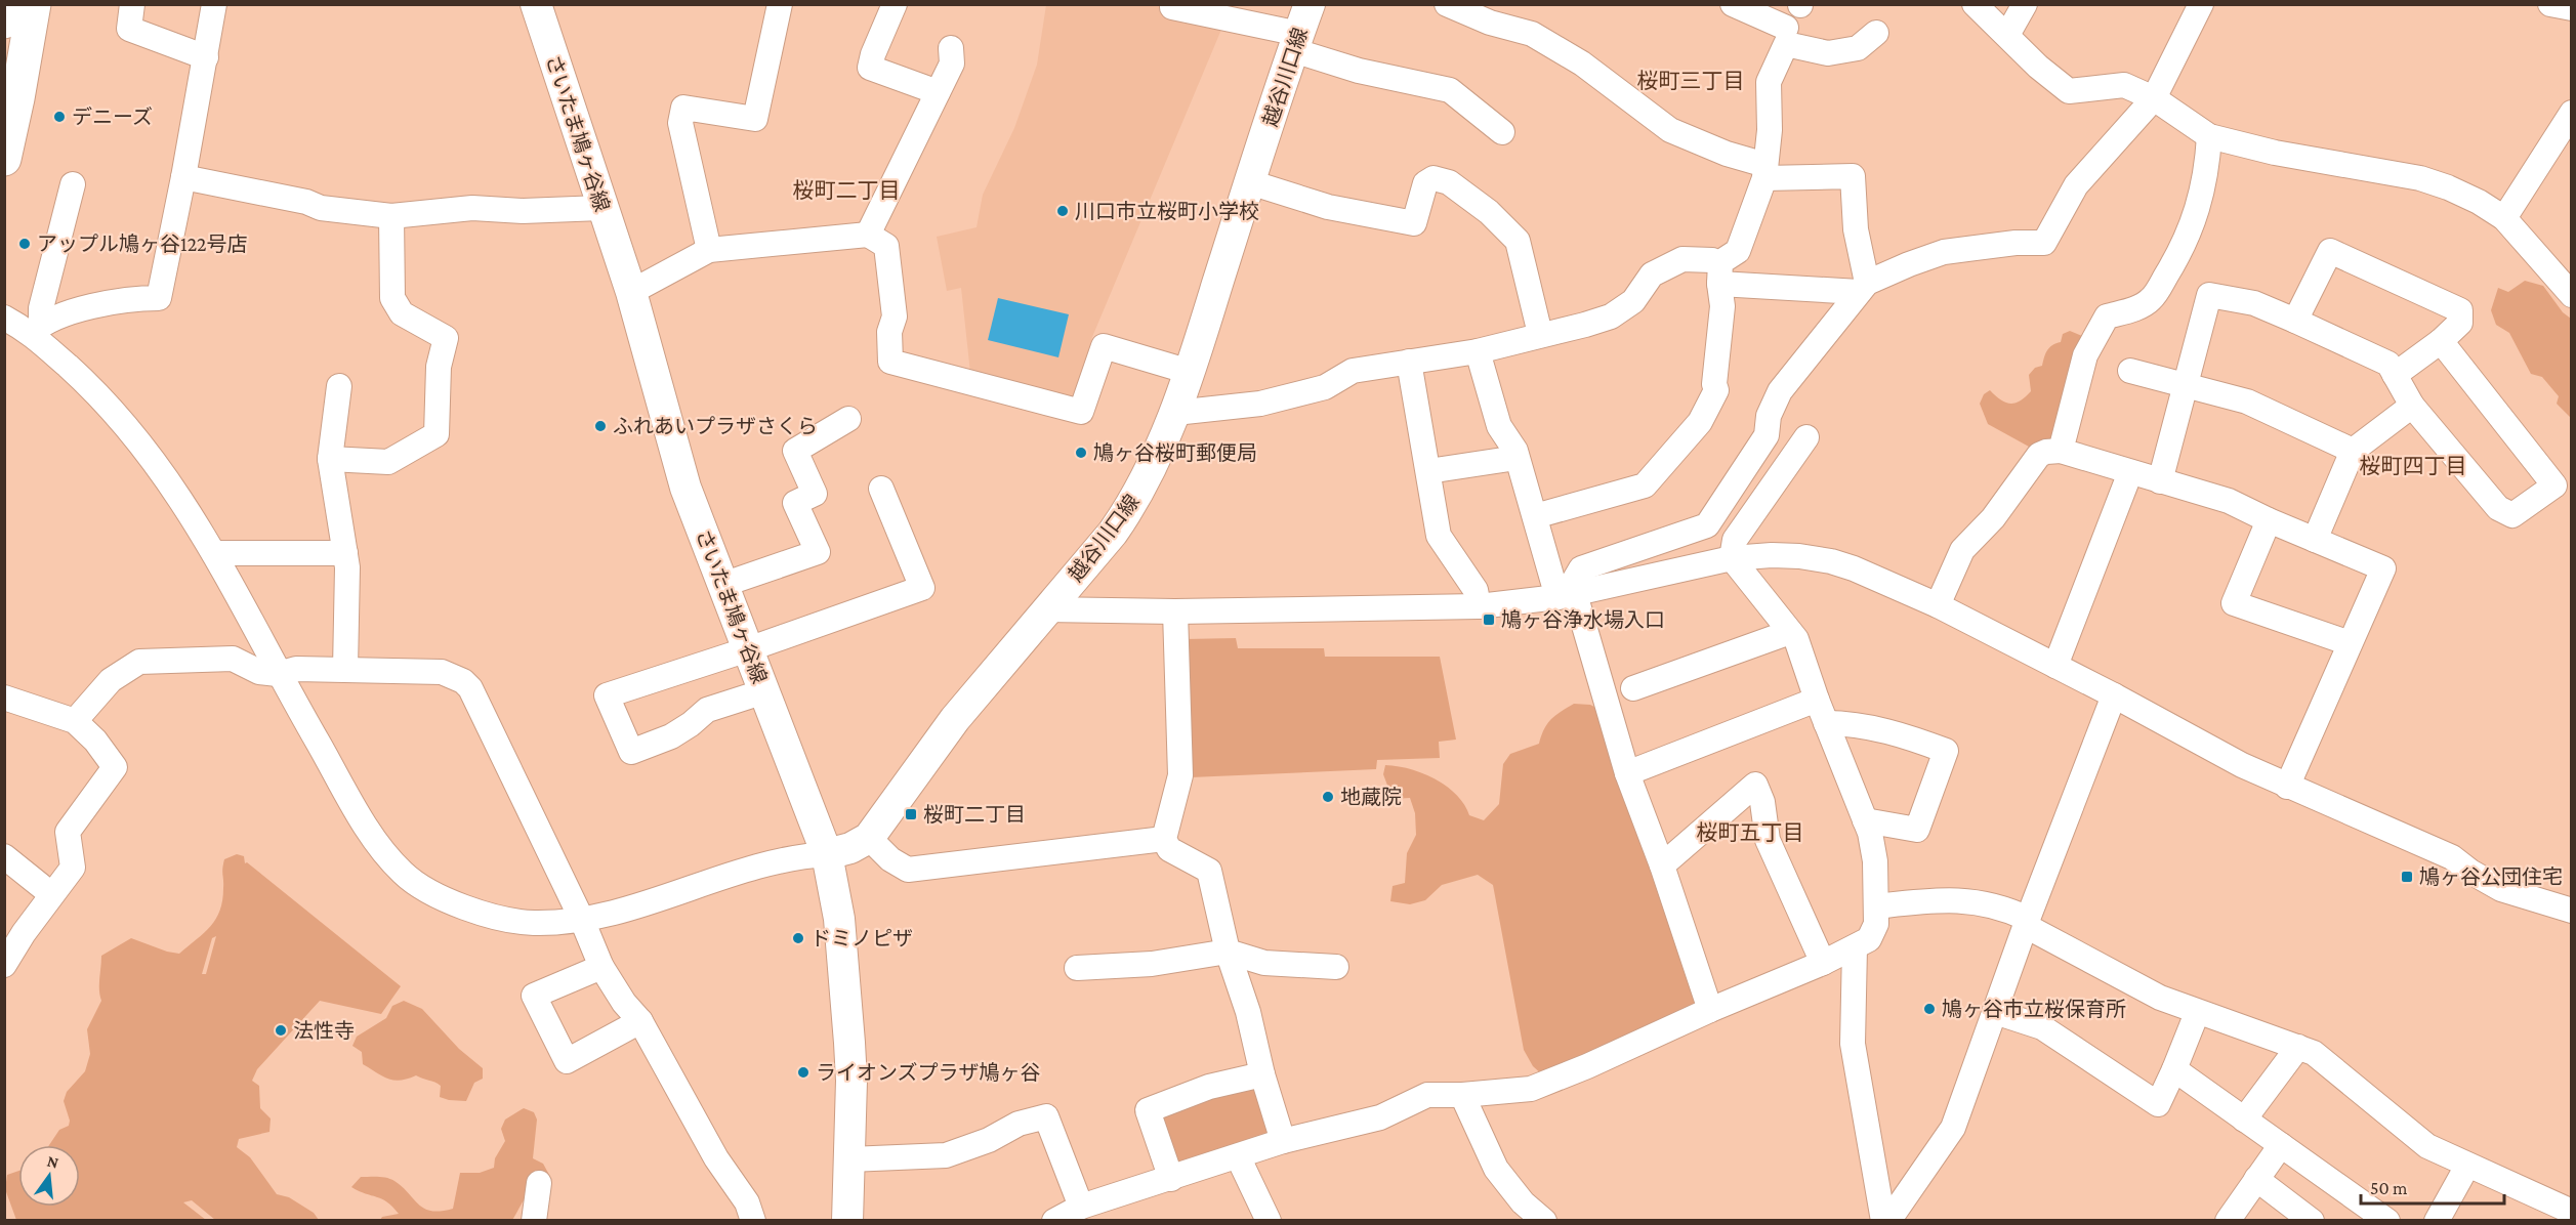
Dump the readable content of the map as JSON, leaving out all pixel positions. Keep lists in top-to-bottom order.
{
  "streets": {
    "main road": ["越谷川口線", "さいたま鳩ヶ谷線"]
  },
  "crossings": [
    ["越谷川口線", "さいたま鳩ヶ谷線"]
  ],
  "districts": [
    "桜町三丁目",
    "桜町二丁目",
    "桜町四丁目",
    "桜町五丁目"
  ],
  "places": {
    "other": [
      "デニーズ",
      "川口市立桜町小学校",
      "アップル鳩ヶ谷122号店",
      "ふれあいプラザさくら",
      "鳩ヶ谷桜町郵便局",
      "地蔵院",
      "ドミノピザ",
      "鳩ヶ谷市立桜保育所",
      "法性寺",
      "ライオンズプラザ鳩ヶ谷"
    ],
    "transit": ["鳩ヶ谷浄水場入口", "桜町二丁目", "鳩ヶ谷公団住宅"]
  },
  "scale_bar": "50 m",
  "north": "top"
}
